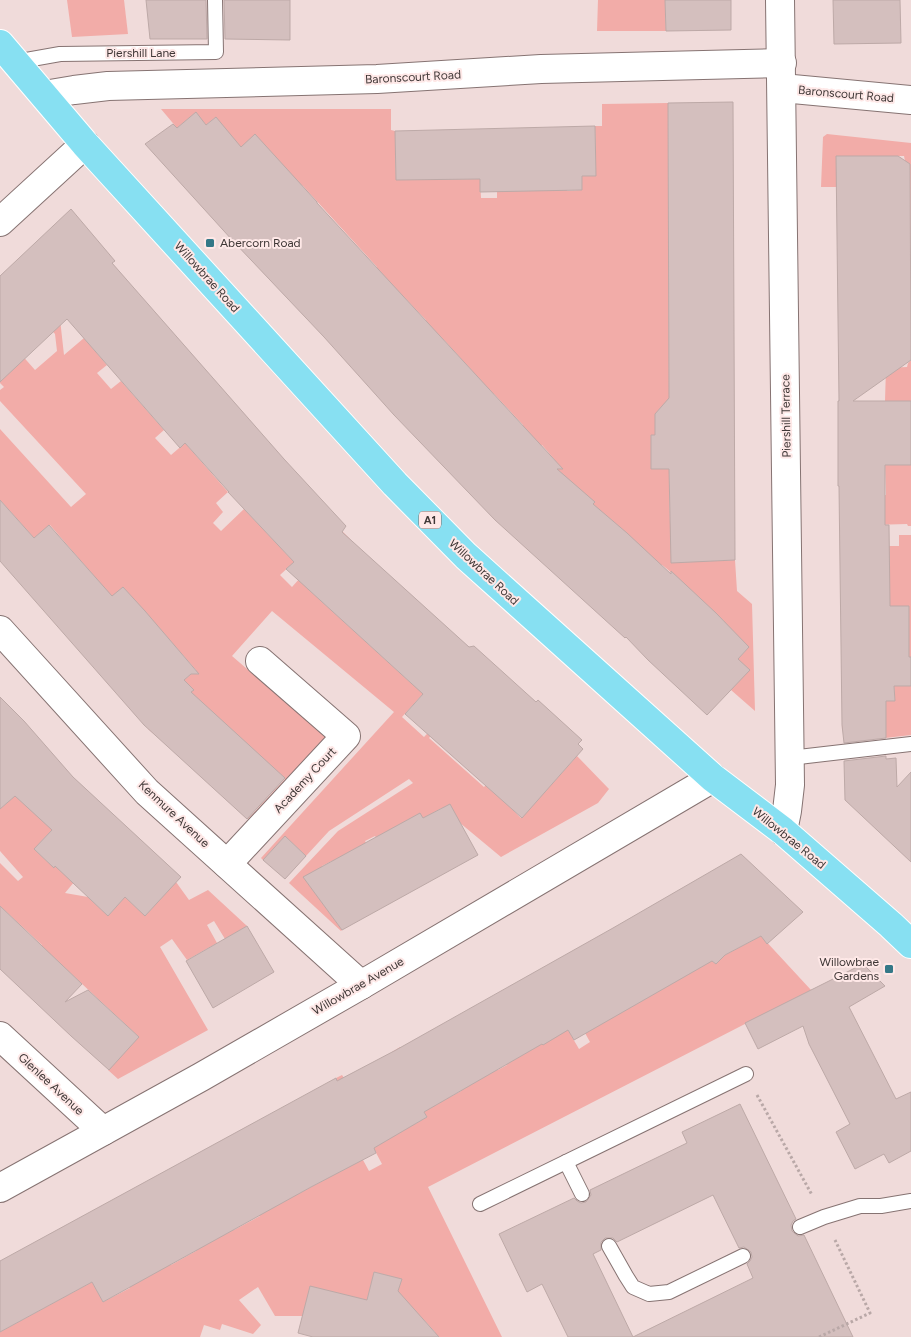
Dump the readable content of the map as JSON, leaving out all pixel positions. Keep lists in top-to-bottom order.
{
  "streets": {
    "main road": ["Willowbrae Road", "A1"],
    "street": [
      "Baronscourt Road",
      "Piershill Terrace",
      "Academy Court",
      "Kenmure Avenue",
      "Willowbrae Avenue",
      "Glenlee Avenue"
    ],
    "lane": ["Piershill Lane"]
  },
  "crossings": [
    ["Piershill Lane", "Willowbrae Road"],
    ["Baronscourt Road", "Willowbrae Road"],
    ["Baronscourt Road", "Piershill Terrace"],
    ["Willowbrae Road", "Piershill Terrace"],
    ["Willowbrae Road", "Willowbrae Avenue"],
    ["Academy Court", "Kenmure Avenue"],
    ["Kenmure Avenue", "Willowbrae Avenue"],
    ["Willowbrae Avenue", "Glenlee Avenue"]
  ],
  "places": {
    "transit": ["Abercorn Road", "Willowbrae Gardens"]
  }
}
